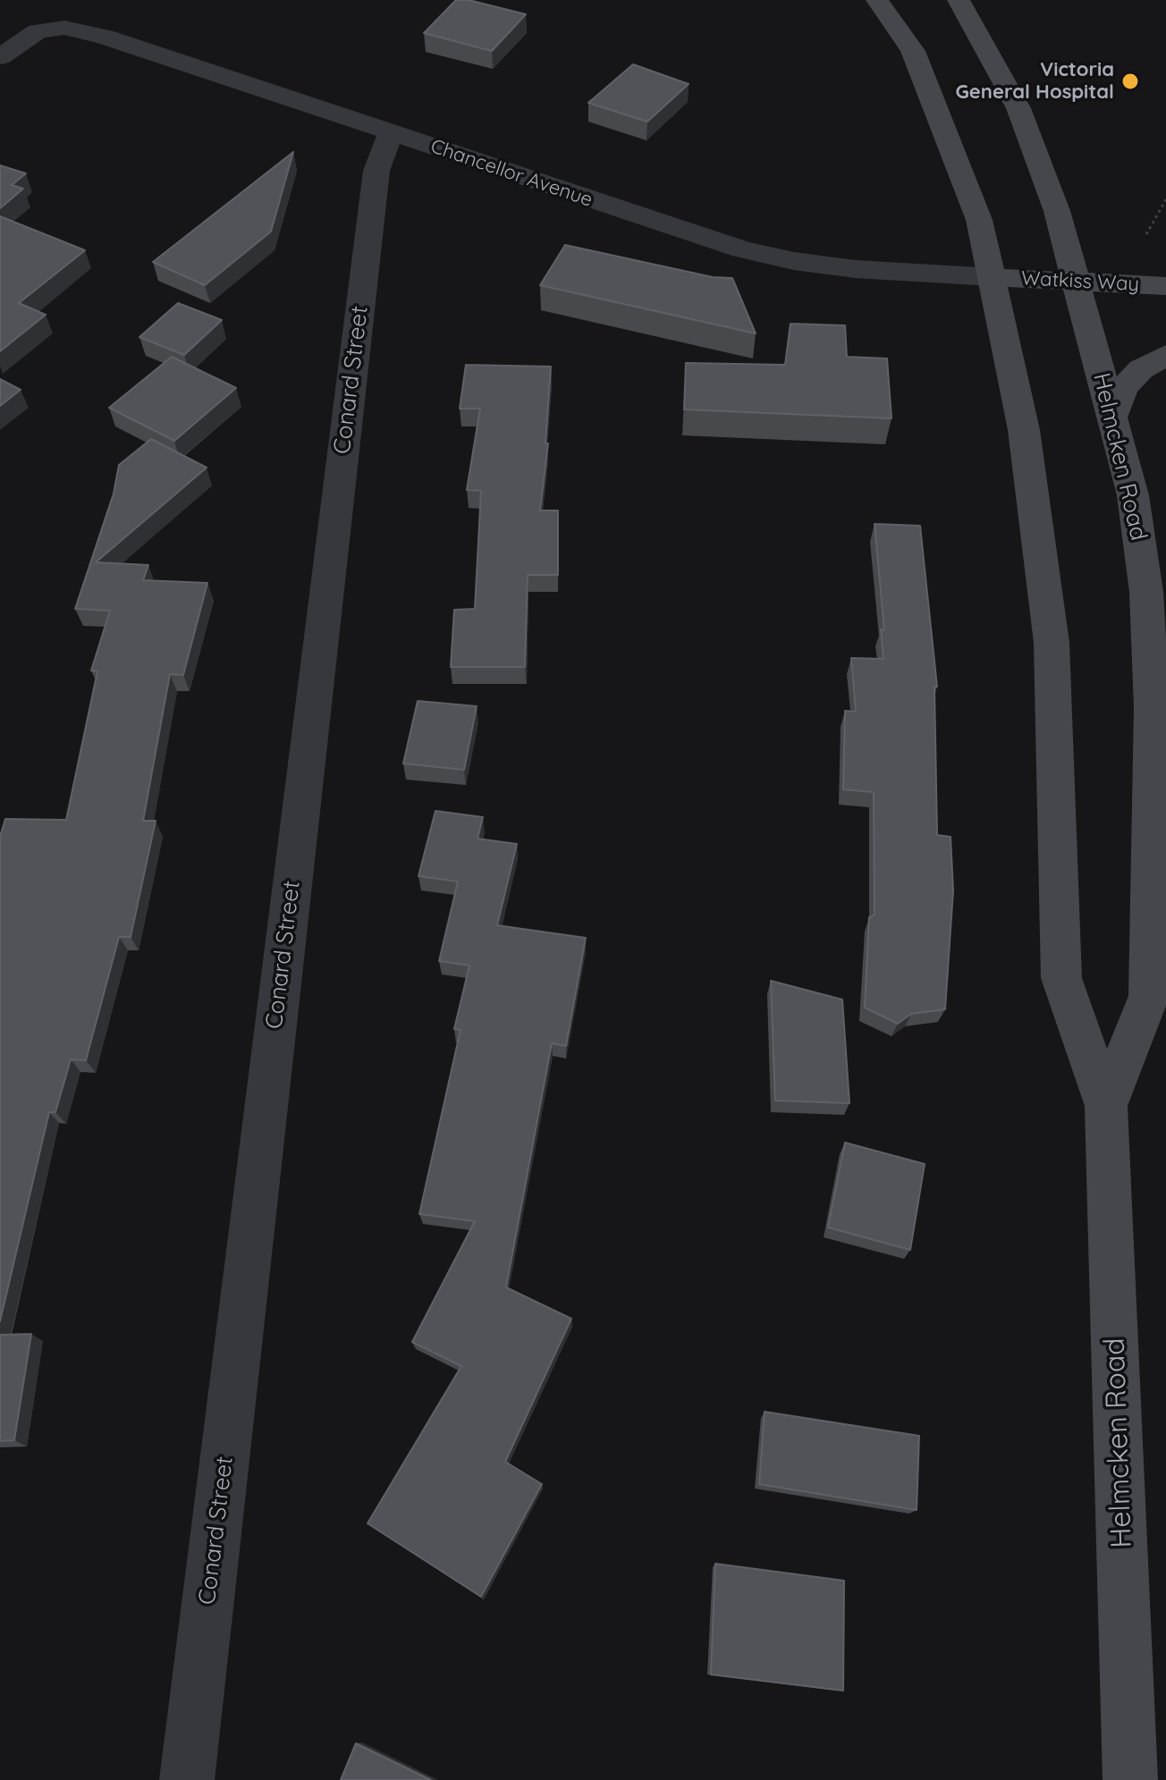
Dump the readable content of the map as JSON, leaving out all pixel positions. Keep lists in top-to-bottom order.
{
  "streets": {
    "main road": ["Watkiss Way", "Helmcken Road"],
    "street": ["Chancellor Avenue", "Conard Street"]
  },
  "crossings": [
    ["Chancellor Avenue", "Watkiss Way"],
    ["Chancellor Avenue", "Conard Street"],
    ["Chancellor Avenue", "Helmcken Road"],
    ["Watkiss Way", "Helmcken Road"]
  ],
  "places": ["Victoria General Hospital"]
}
